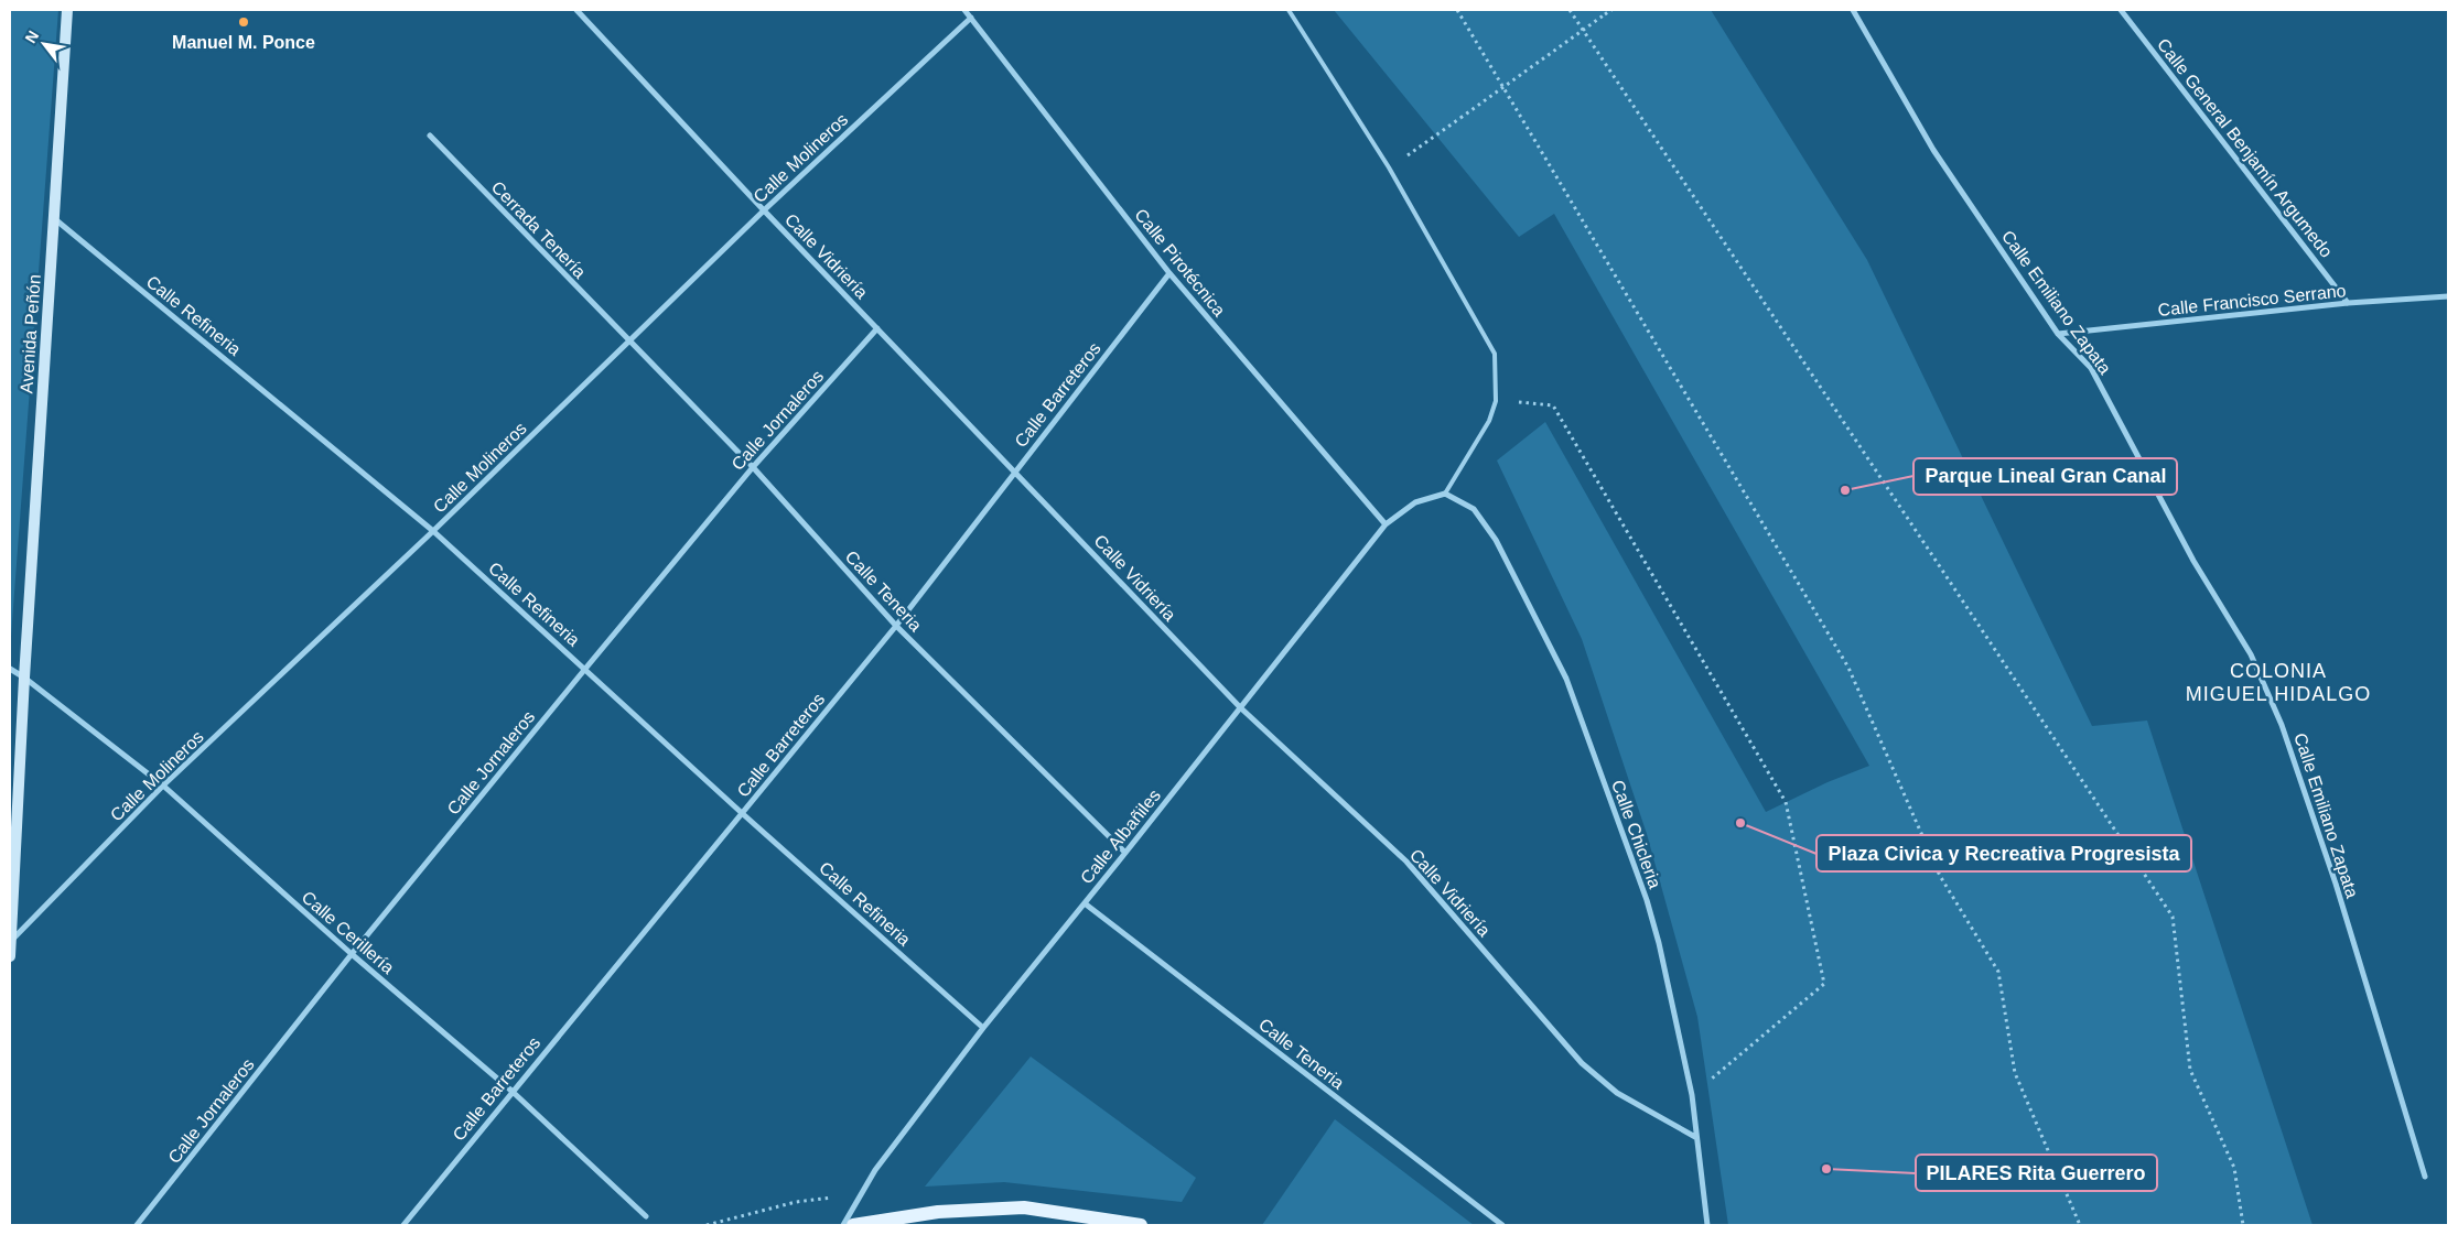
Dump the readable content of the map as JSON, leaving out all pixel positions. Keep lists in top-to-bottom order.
{
  "streets": {
    "street": [
      "Calle General Benjamín Argumedo",
      "Calle Molineros",
      "Cerrada Tenería",
      "Calle Vidriería",
      "Calle Pirotécnica",
      "Calle Francisco Serrano",
      "Calle Emiliano Zapata",
      "Calle Refineria",
      "Avenida Peñón",
      "Calle Barreteros",
      "Calle Jornaleros",
      "Calle Teneria",
      "Calle Chicleria",
      "Calle Albañiles",
      "Calle Cerillería"
    ]
  },
  "crossings": [
    ["Calle General Benjamín Argumedo", "Calle Francisco Serrano"],
    ["Calle Molineros", "Cerrada Tenería"],
    ["Calle Molineros", "Calle Vidriería"],
    ["Calle Molineros", "Calle Pirotécnica"],
    ["Calle Molineros", "Calle Refineria"],
    ["Calle Molineros", "Avenida Peñón"],
    ["Calle Molineros", "Calle Teneria"],
    ["Calle Molineros", "Calle Cerillería"],
    ["Cerrada Tenería", "Calle Teneria"],
    ["Calle Vidriería", "Calle Barreteros"],
    ["Calle Vidriería", "Calle Jornaleros"],
    ["Calle Vidriería", "Calle Chicleria"],
    ["Calle Vidriería", "Calle Albañiles"],
    ["Calle Pirotécnica", "Calle Barreteros"],
    ["Calle Pirotécnica", "Calle Albañiles"],
    ["Calle Francisco Serrano", "Calle Emiliano Zapata"],
    ["Calle Refineria", "Avenida Peñón"],
    ["Calle Refineria", "Calle Barreteros"],
    ["Calle Refineria", "Calle Jornaleros"],
    ["Calle Refineria", "Calle Albañiles"],
    ["Avenida Peñón", "Calle Cerillería"],
    ["Calle Barreteros", "Calle Teneria"],
    ["Calle Barreteros", "Calle Cerillería"],
    ["Calle Jornaleros", "Calle Teneria"],
    ["Calle Jornaleros", "Calle Cerillería"],
    ["Calle Teneria", "Calle Albañiles"],
    ["Calle Chicleria", "Calle Albañiles"]
  ],
  "districts": ["COLONIA MIGUEL HIDALGO"],
  "places": [
    "Manuel M. Ponce",
    "Parque Lineal Gran Canal",
    "Plaza Civica y Recreativa Progresista",
    "PILARES Rita Guerrero"
  ],
  "north": "top left"
}
